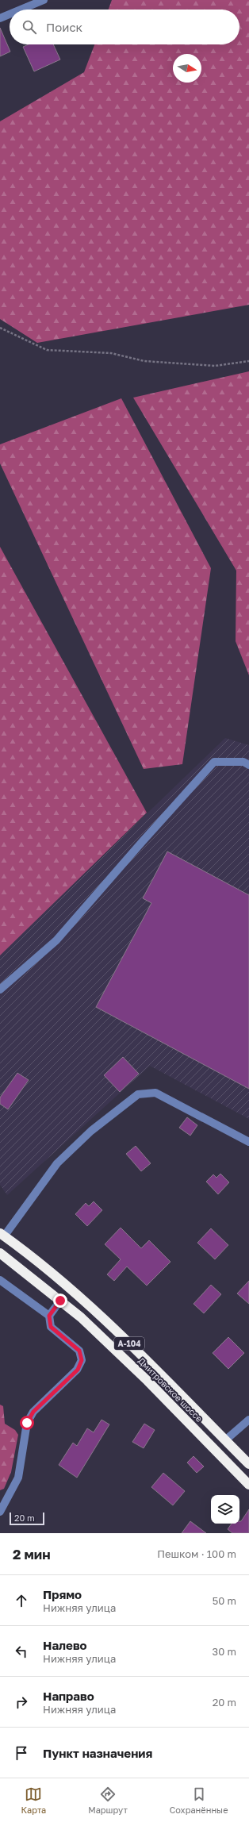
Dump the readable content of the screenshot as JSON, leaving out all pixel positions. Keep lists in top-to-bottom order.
{
  "streets": {
    "highway": ["А-104", "Дмитровское шоссе"]
  },
  "scale_bar": "20 m",
  "north": "right",
  "page": {
    "search": "Поиск",
    "scale": "20 m",
    "heading": ["2 мин", "Пешком · 100 m"],
    "list": [
      ["Прямо", "Нижняя улица", "50 m"],
      ["Налево", "Нижняя улица", "30 m"],
      ["Направо", "Нижняя улица", "20 m"],
      "Пункт назначения"
    ],
    "nav": ["Карта", "Маршрут", "Сохранённые"]
  }
}
